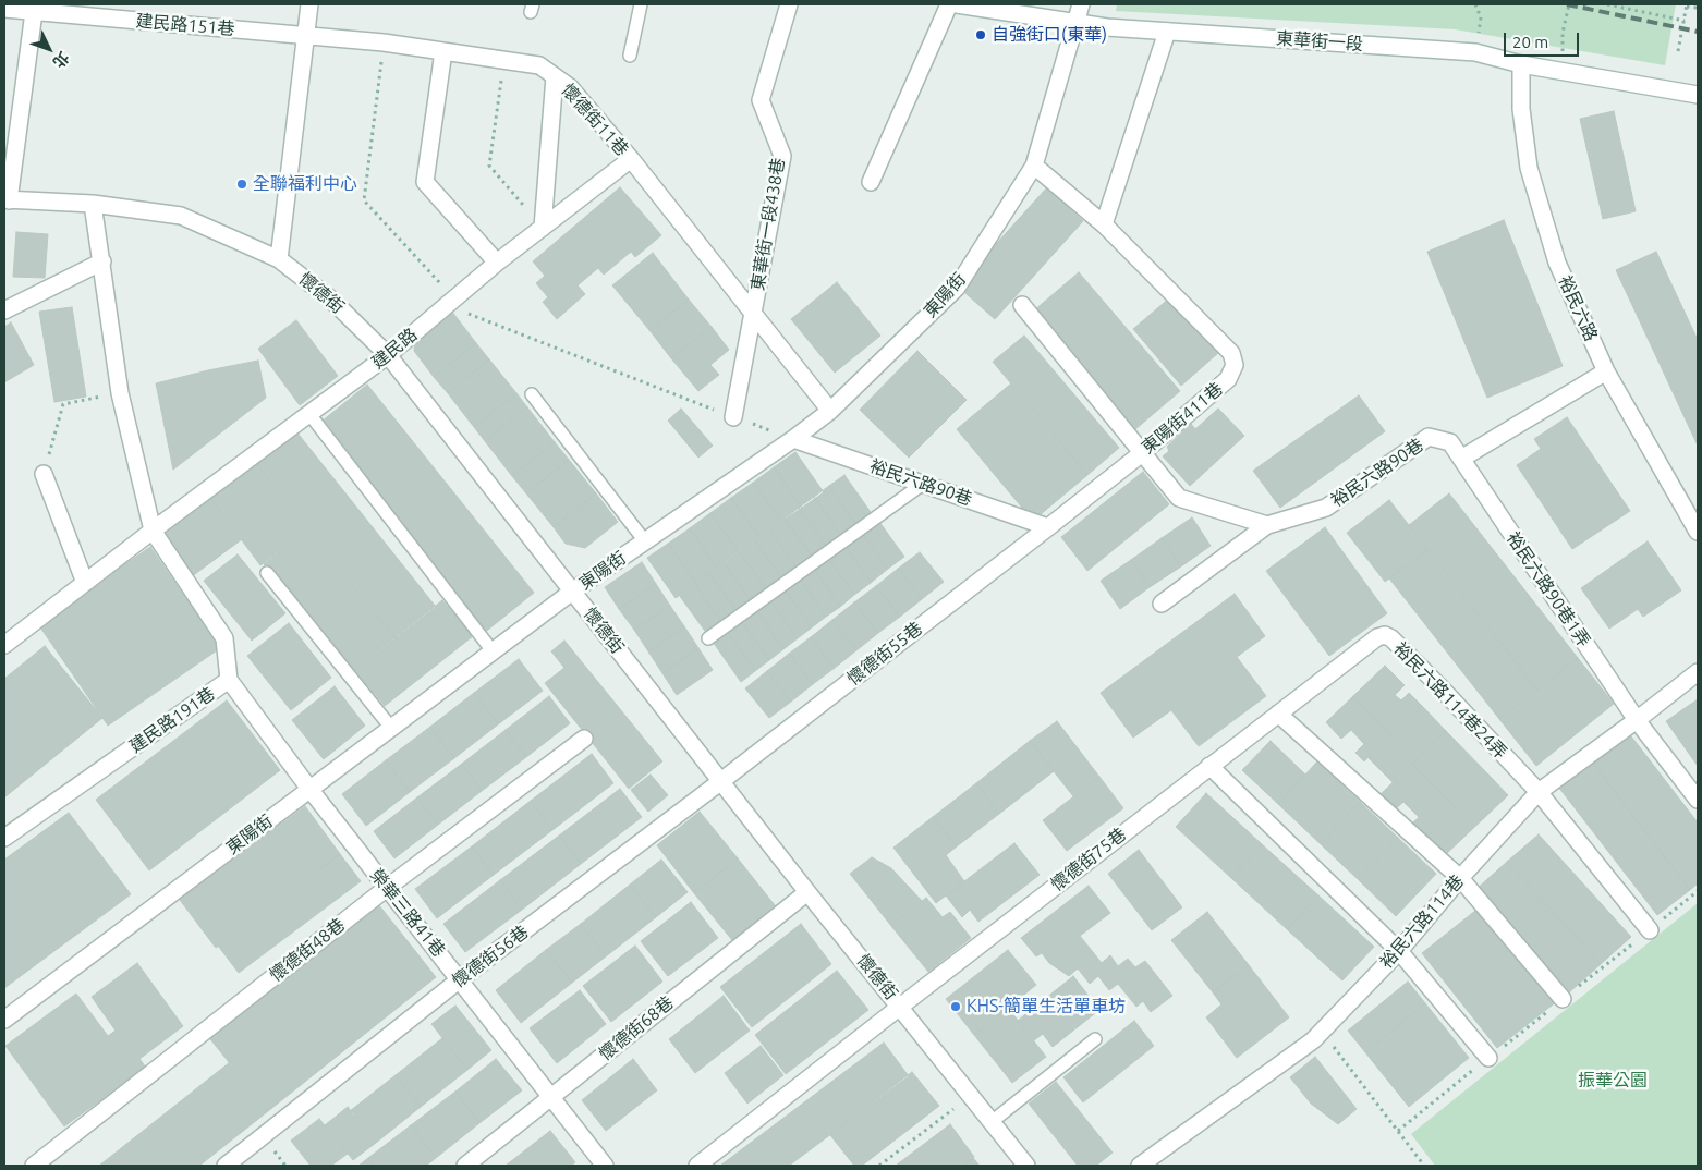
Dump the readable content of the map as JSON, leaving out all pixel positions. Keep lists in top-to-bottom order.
{
  "streets": {
    "street": [
      "建民路151巷",
      "東華街一段",
      "懷德街11巷",
      "東華街一段438巷",
      "懷德街",
      "東陽街",
      "裕民六路",
      "建民路",
      "東陽街411巷",
      "裕民六路90巷",
      "裕民六路90巷1弄",
      "懷德街55巷",
      "裕民六路114巷24弄",
      "建民路191巷",
      "懷德街75巷",
      "榮華三路41巷",
      "裕民六路114巷",
      "懷德街48巷",
      "懷德街56巷",
      "懷德街68巷"
    ]
  },
  "crossings": [
    ["建民路151巷", "懷德街11巷"],
    ["東華街一段", "東陽街"],
    ["東華街一段", "裕民六路"],
    ["懷德街11巷", "東華街一段438巷"],
    ["懷德街11巷", "東陽街"],
    ["懷德街11巷", "建民路"],
    ["懷德街", "東陽街"],
    ["懷德街", "建民路"],
    ["懷德街", "懷德街55巷"],
    ["懷德街", "懷德街75巷"],
    ["懷德街", "懷德街56巷"],
    ["懷德街", "懷德街68巷"],
    ["東陽街", "東陽街411巷"],
    ["東陽街", "裕民六路90巷"],
    ["東陽街", "建民路191巷"],
    ["東陽街", "榮華三路41巷"],
    ["東陽街411巷", "裕民六路90巷"],
    ["東陽街411巷", "懷德街55巷"],
    ["裕民六路90巷", "裕民六路90巷1弄"],
    ["裕民六路90巷", "懷德街55巷"],
    ["裕民六路90巷1弄", "裕民六路114巷"],
    ["懷德街55巷", "懷德街56巷"],
    ["裕民六路114巷24弄", "懷德街75巷"],
    ["裕民六路114巷24弄", "裕民六路114巷"],
    ["建民路191巷", "榮華三路41巷"],
    ["榮華三路41巷", "懷德街48巷"],
    ["榮華三路41巷", "懷德街56巷"],
    ["榮華三路41巷", "懷德街68巷"]
  ],
  "parks": ["振華公園"],
  "places": ["自強街口(東華)", "全聯福利中心", "KHS-簡單生活單車坊"],
  "scale_bar": "20 m",
  "north": "bottom right"
}
